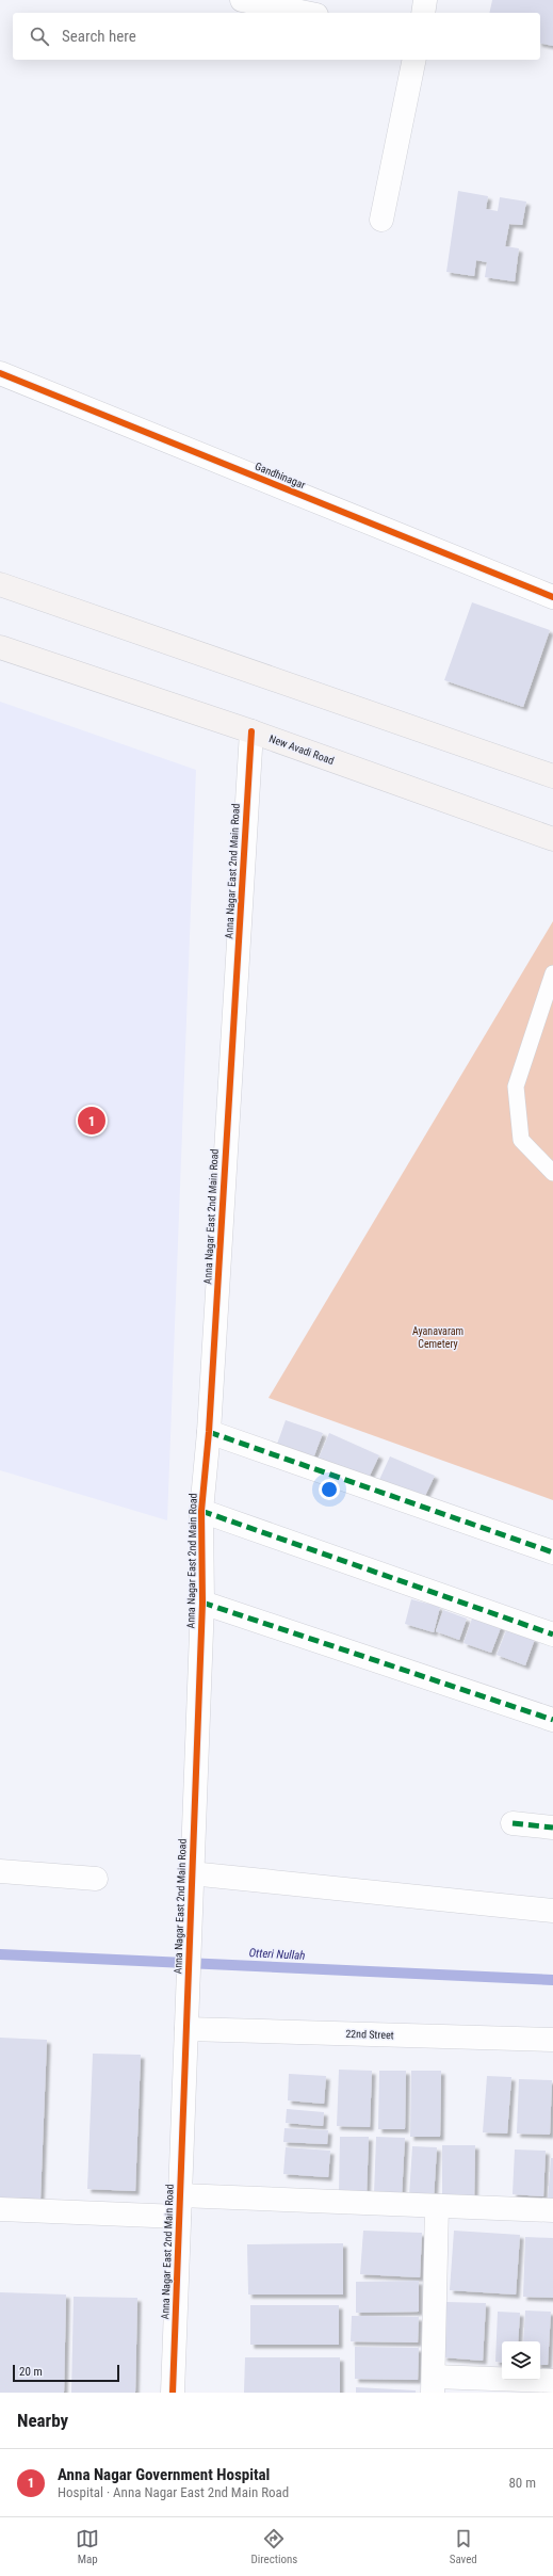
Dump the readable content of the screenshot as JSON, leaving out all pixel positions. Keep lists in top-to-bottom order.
{
  "streets": {
    "main road": ["New Avadi Road"],
    "street": ["Gandhinagar", "Anna Nagar East 2nd Main Road", "22nd Street"]
  },
  "crossings": [
    ["New Avadi Road", "Anna Nagar East 2nd Main Road"],
    ["Anna Nagar East 2nd Main Road", "22nd Street"]
  ],
  "water": ["Otteri Nullah"],
  "parks": ["Ayanavaram Cemetery"],
  "scale_bar": "20 m",
  "page": {
    "search": "Search here",
    "pins": "1",
    "scale": "20 m",
    "heading": "Nearby",
    "list": [
      {
        "mark": "1",
        "name": "Anna Nagar Government Hospital",
        "note": "Hospital · Anna Nagar East 2nd Main Road",
        "value": "80 m"
      }
    ],
    "nav": ["Map", "Directions", "Saved"]
  }
}
